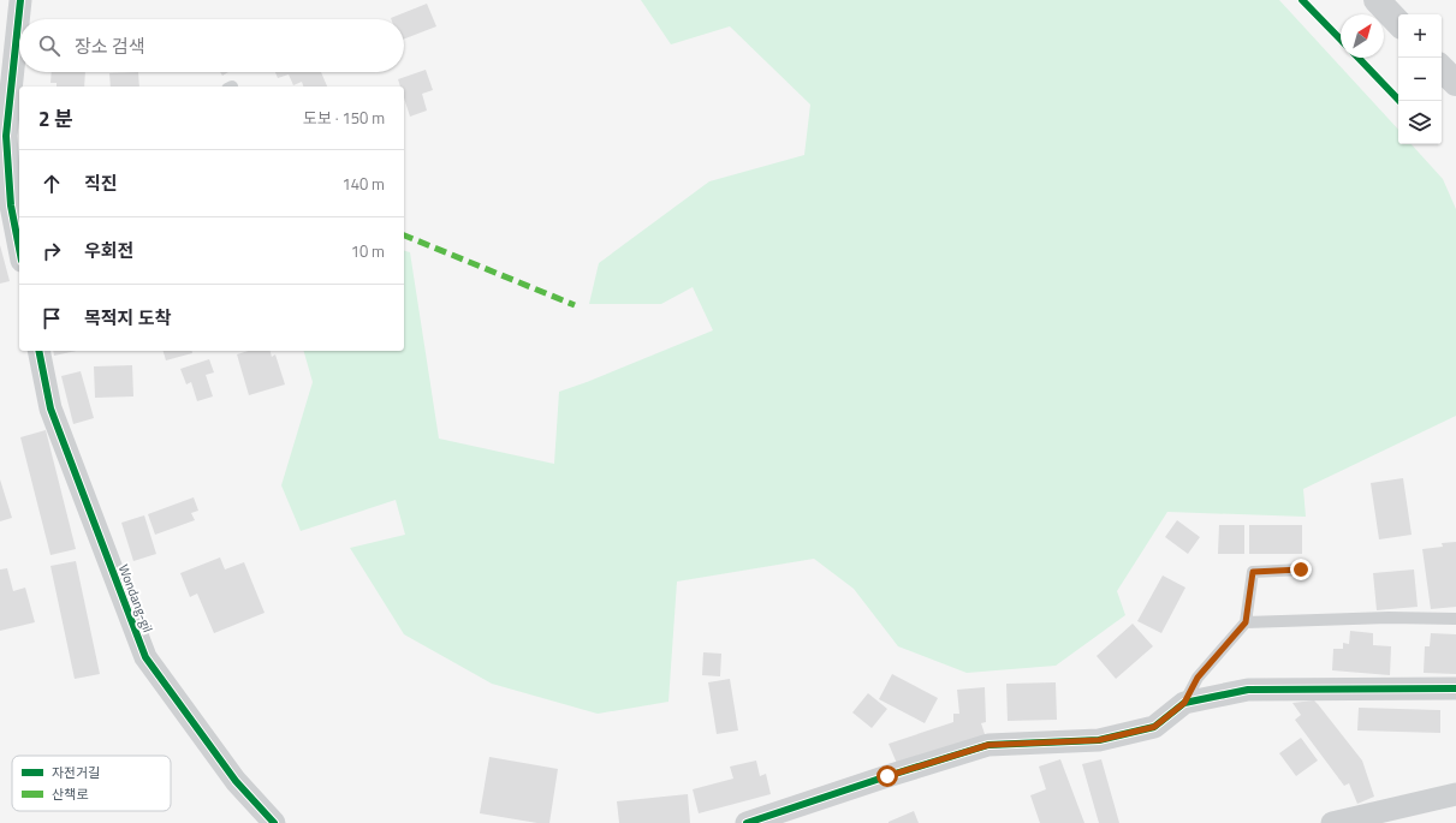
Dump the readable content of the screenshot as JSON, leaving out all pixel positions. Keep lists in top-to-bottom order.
{
  "streets": {
    "street": ["Wondang-gil"]
  },
  "legend": ["자전거길", "산책로"],
  "north": "top right",
  "page": {
    "map_buttons": ["+", "−"],
    "search": "장소 검색",
    "heading": ["2 분", "도보 · 150 m"],
    "list": [
      ["직진", "140 m"],
      ["우회전", "10 m"],
      "목적지 도착"
    ]
  }
}
